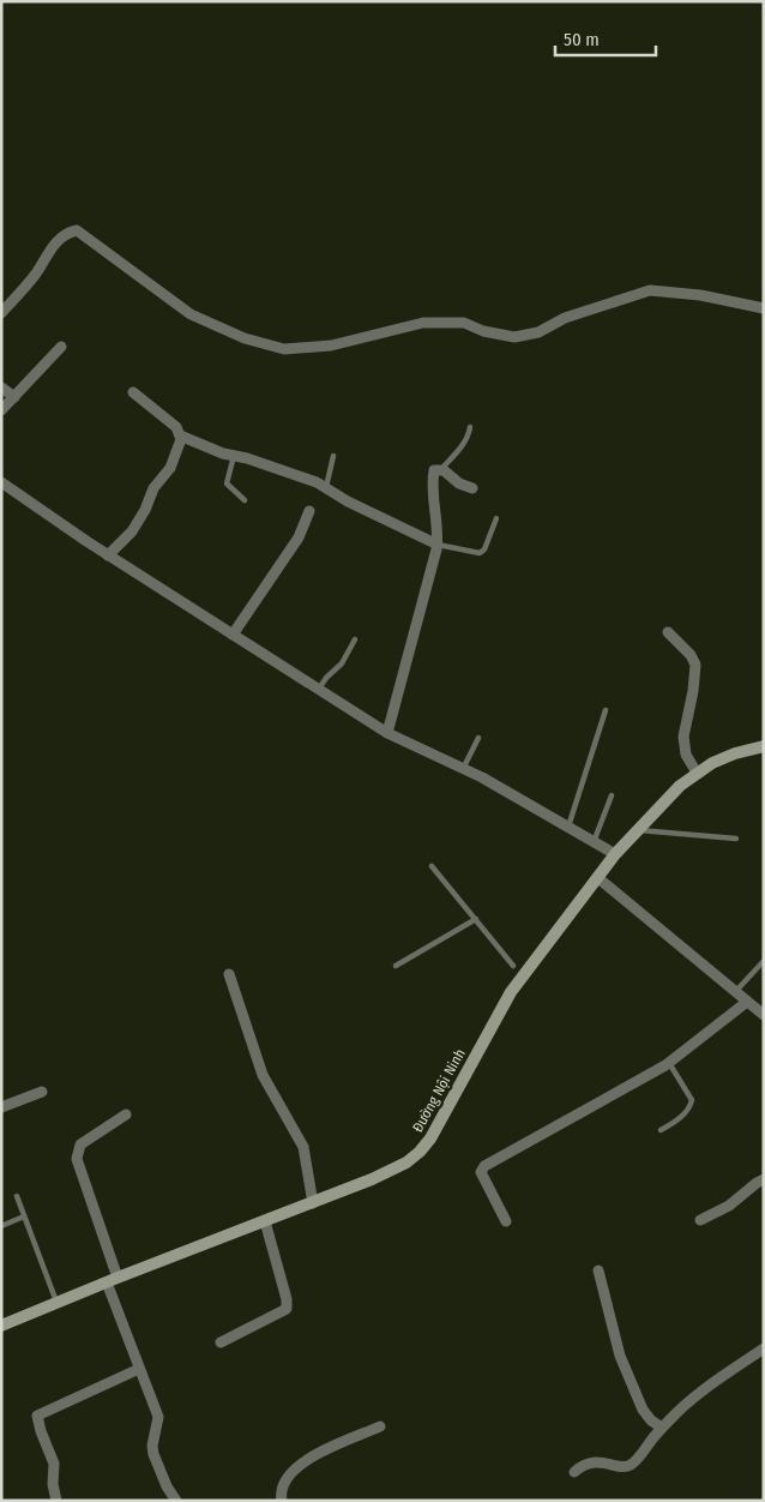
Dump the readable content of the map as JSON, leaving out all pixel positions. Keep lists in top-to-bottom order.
{
  "streets": {
    "street": ["Đường Nội Ninh"]
  },
  "scale_bar": "50 m"
}
